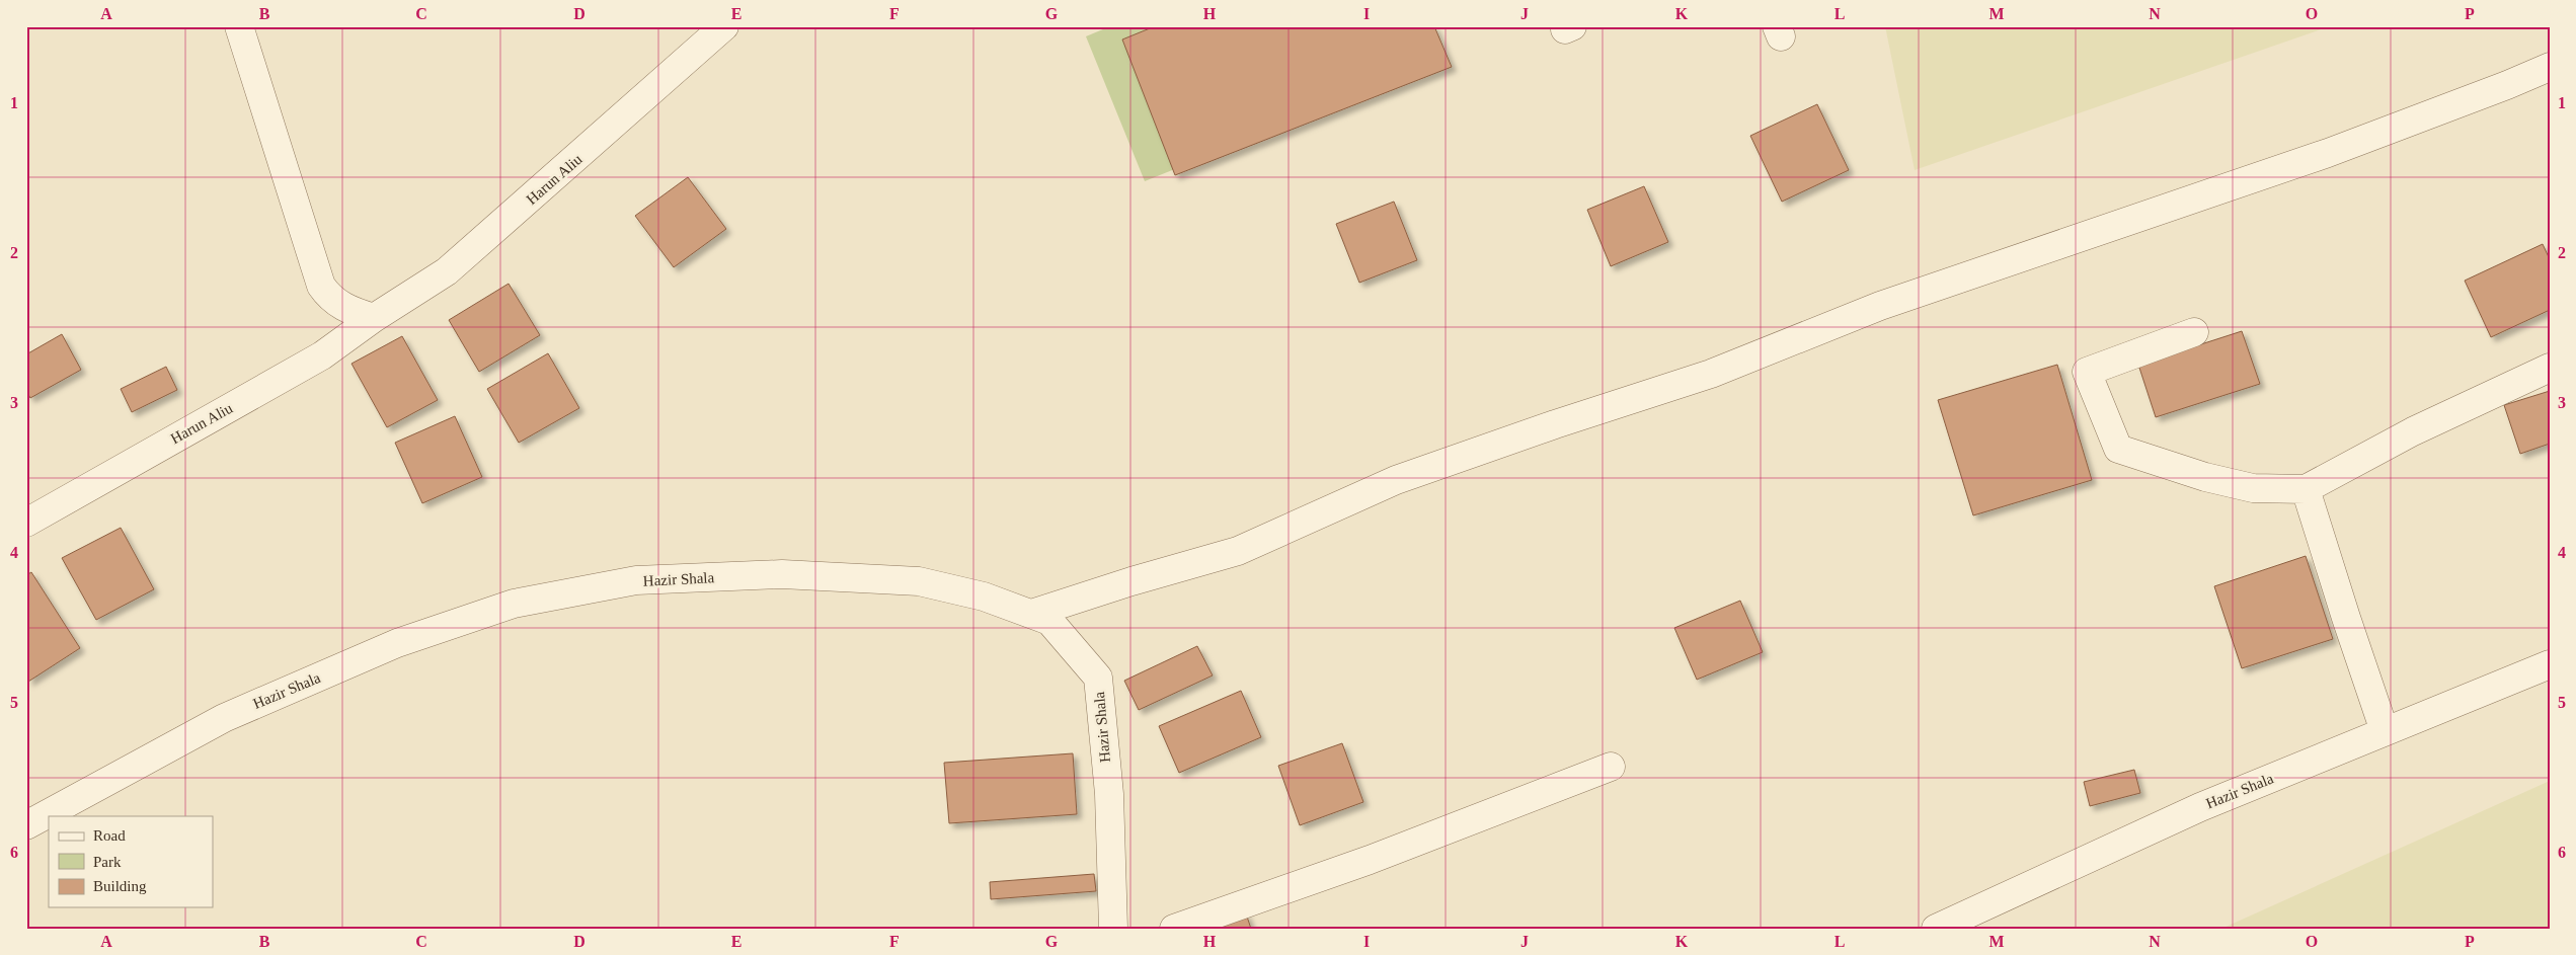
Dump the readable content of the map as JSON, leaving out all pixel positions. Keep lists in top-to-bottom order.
{
  "streets": {
    "street": ["Harun Aliu", "Hazir Shala"]
  },
  "legend": ["Road", "Park", "Building"],
  "grid": {
    "columns": [
      "A",
      "B",
      "C",
      "D",
      "E",
      "F",
      "G",
      "H",
      "I",
      "J",
      "K",
      "L",
      "M",
      "N",
      "O",
      "P"
    ],
    "rows": [
      "1",
      "2",
      "3",
      "4",
      "5",
      "6"
    ]
  }
}
